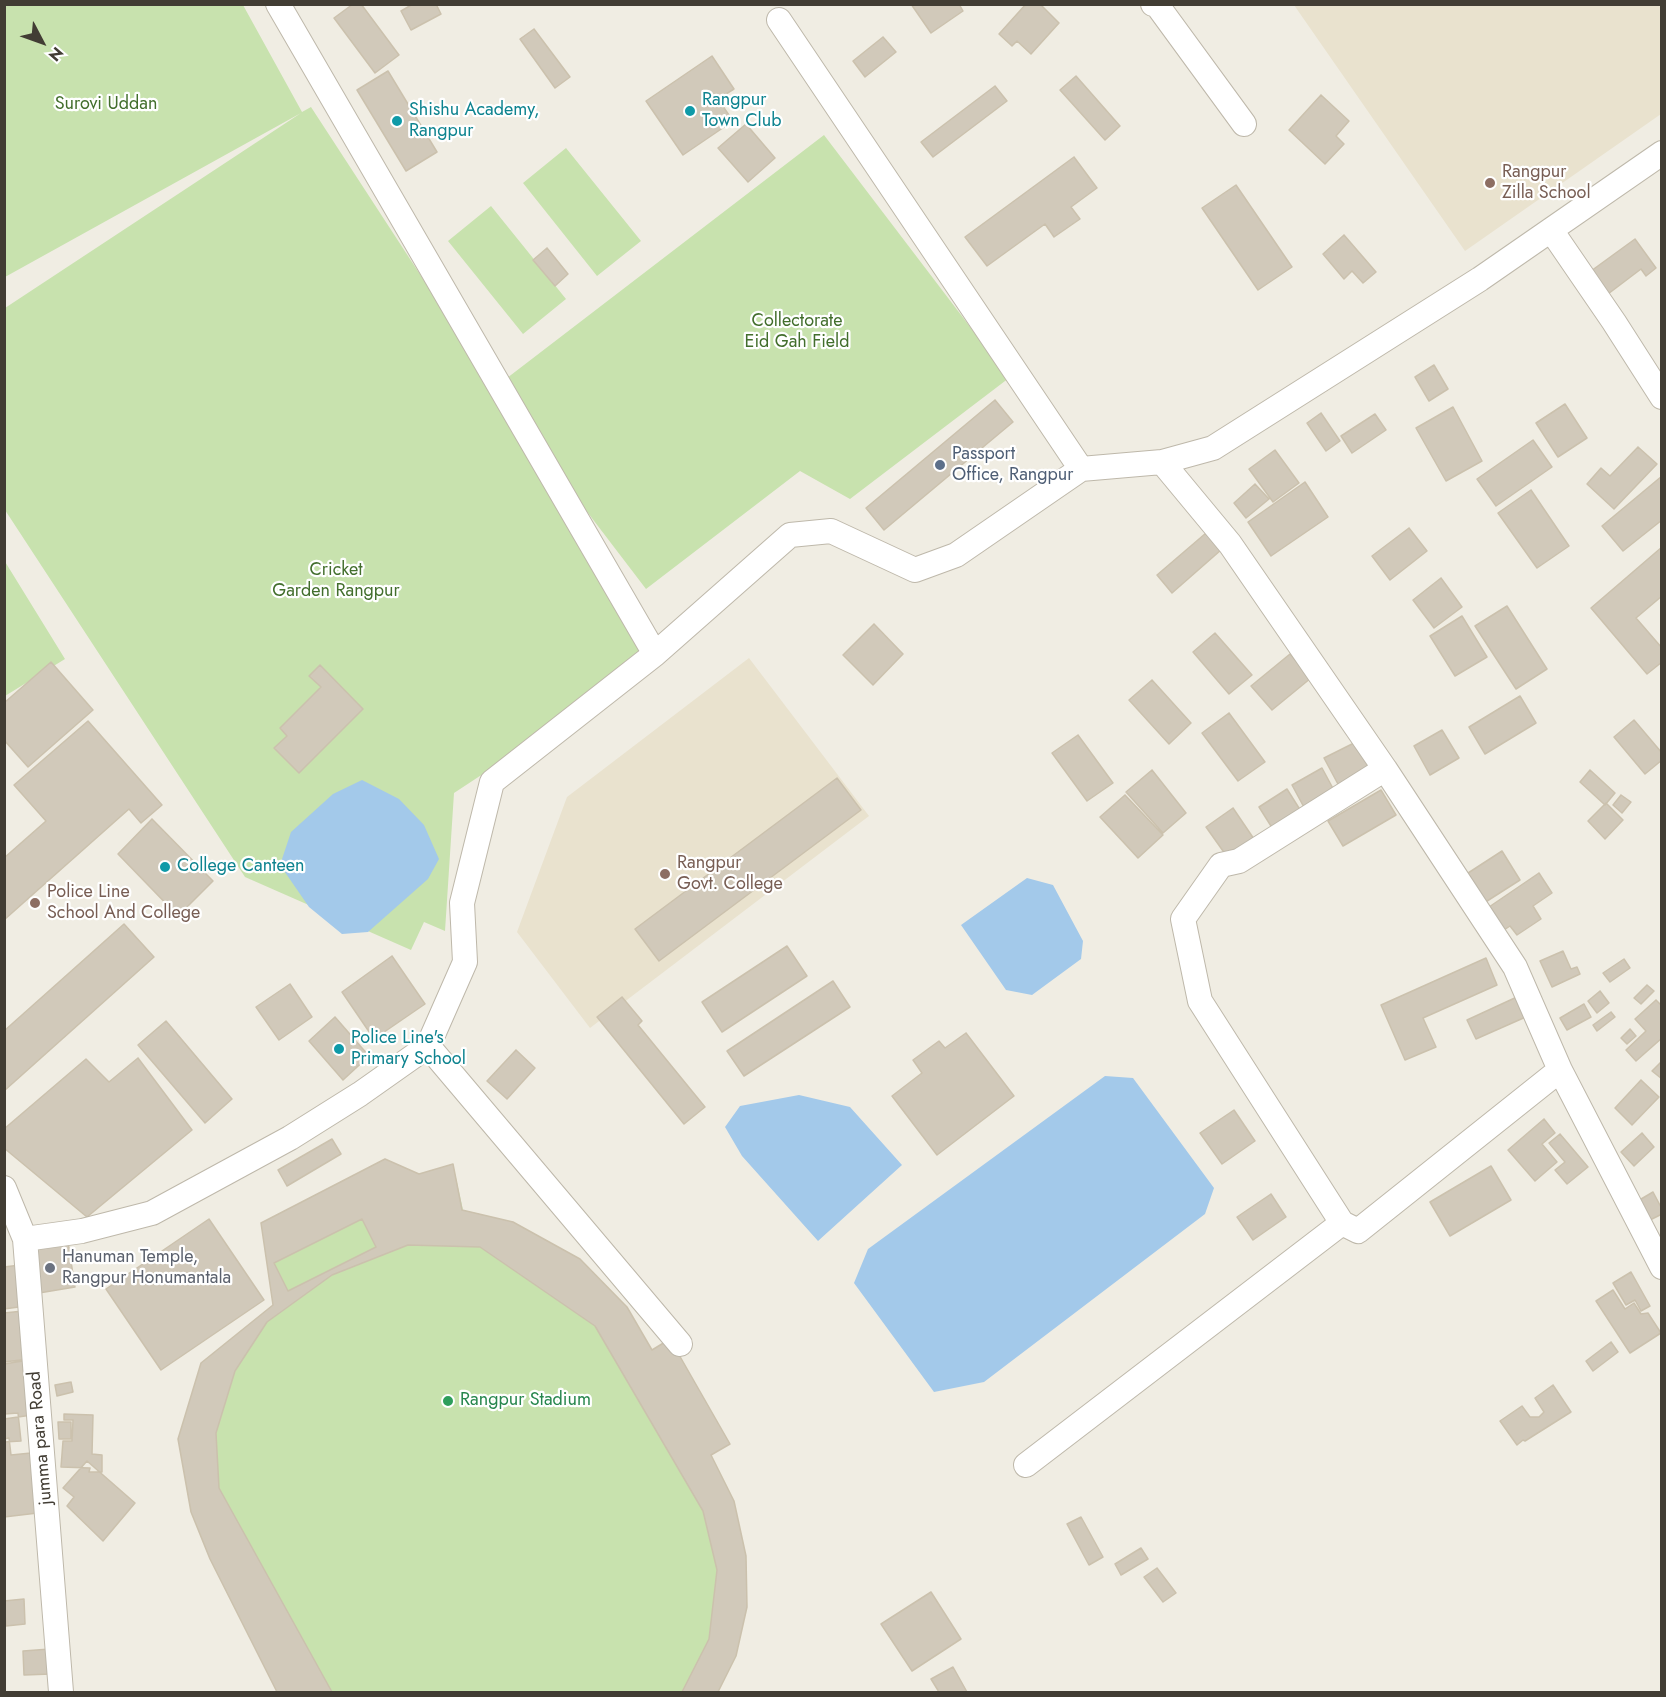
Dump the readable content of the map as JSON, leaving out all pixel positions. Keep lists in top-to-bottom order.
{
  "streets": {
    "street": ["jumma para Road"]
  },
  "parks": ["Surovi Uddan", "Collectorate Eid Gah Field", "Cricket Garden Rangpur"],
  "places": [
    "Rangpur Town Club",
    "Shishu Academy, Rangpur",
    "Rangpur Zilla School",
    "Passport Office, Rangpur",
    "College Canteen",
    "Rangpur Govt. College",
    "Police Line School And College",
    "Police Line's Primary School",
    "Hanuman Temple, Rangpur Honumantala",
    "Rangpur Stadium"
  ],
  "north": "bottom right"
}
